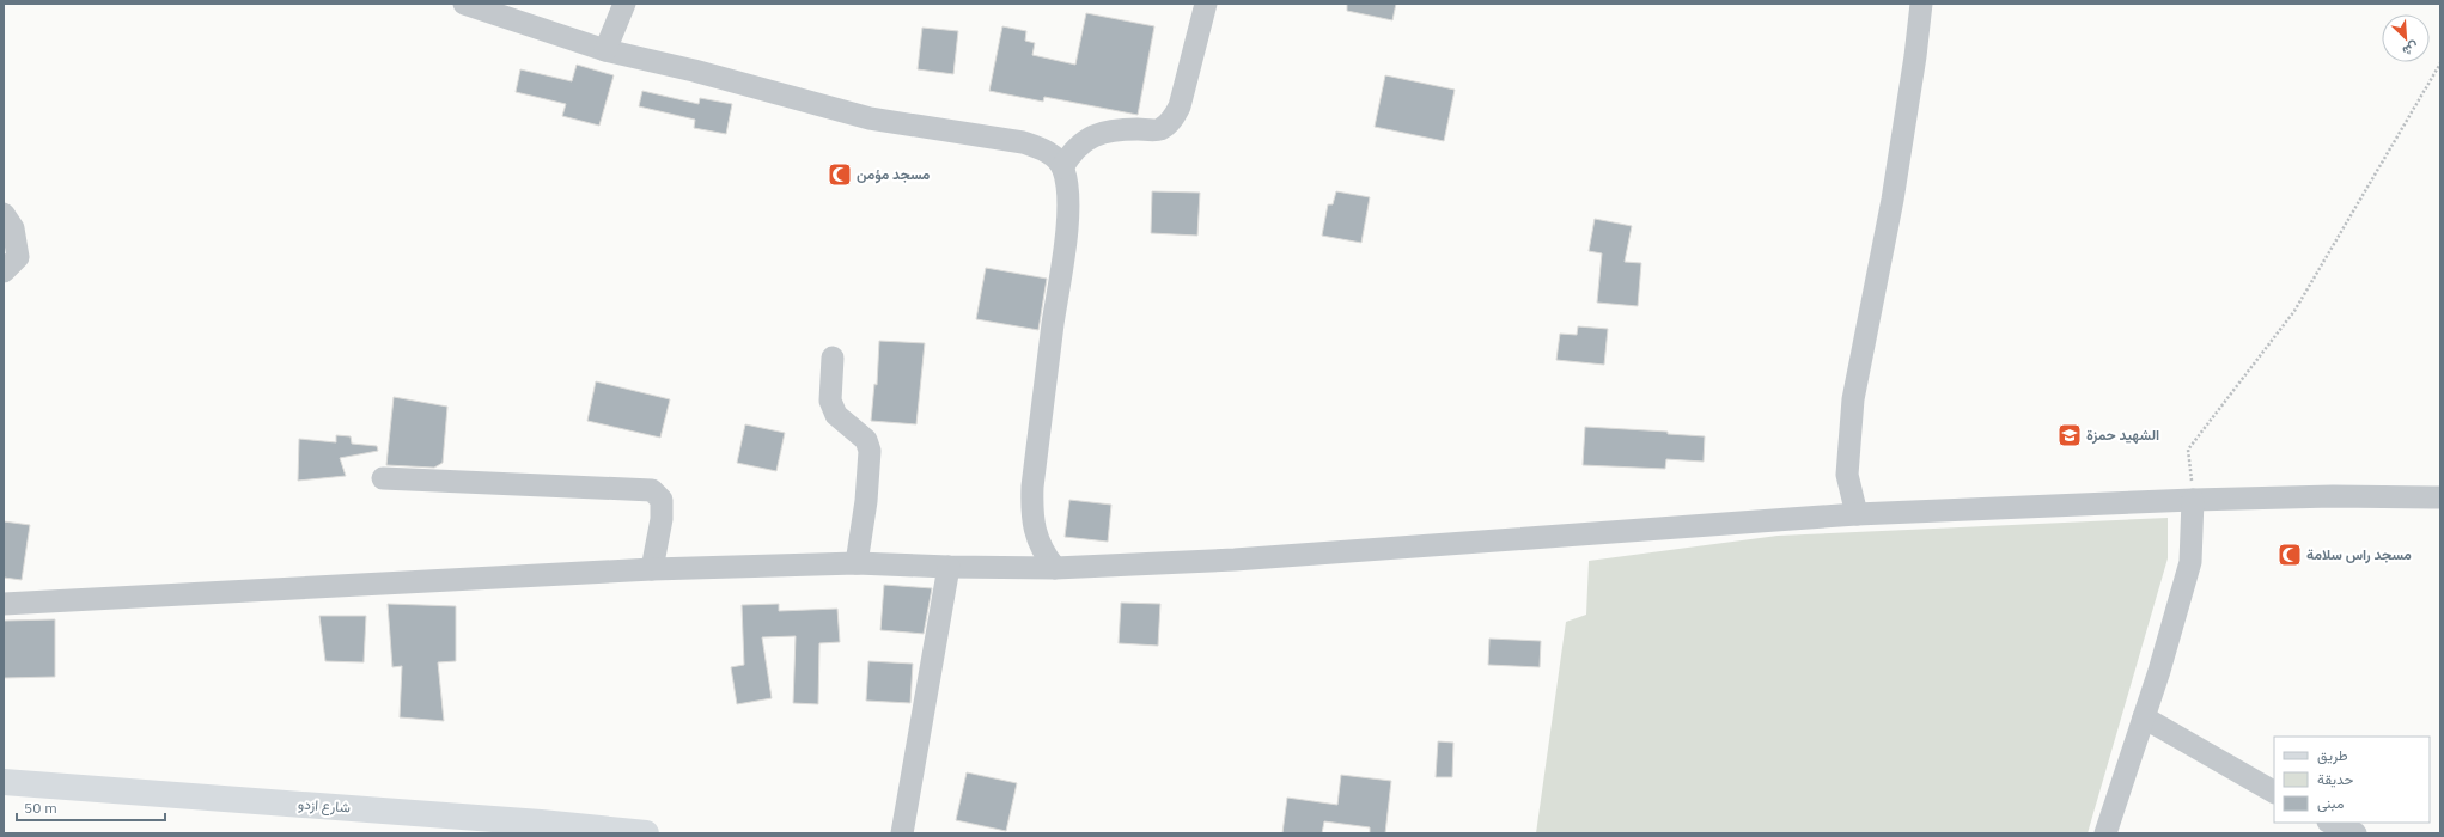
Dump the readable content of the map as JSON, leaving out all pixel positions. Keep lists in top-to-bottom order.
{
  "streets": {
    "street": ["شارع ازدو"]
  },
  "places": {
    "mosque": ["مسجد مؤمن", "مسجد راس سلامة"],
    "school or university": ["الشهيد حمزة"]
  },
  "legend": ["طريق", "حديقة", "مبنى"],
  "scale_bar": "50 m",
  "north": "bottom right"
}
